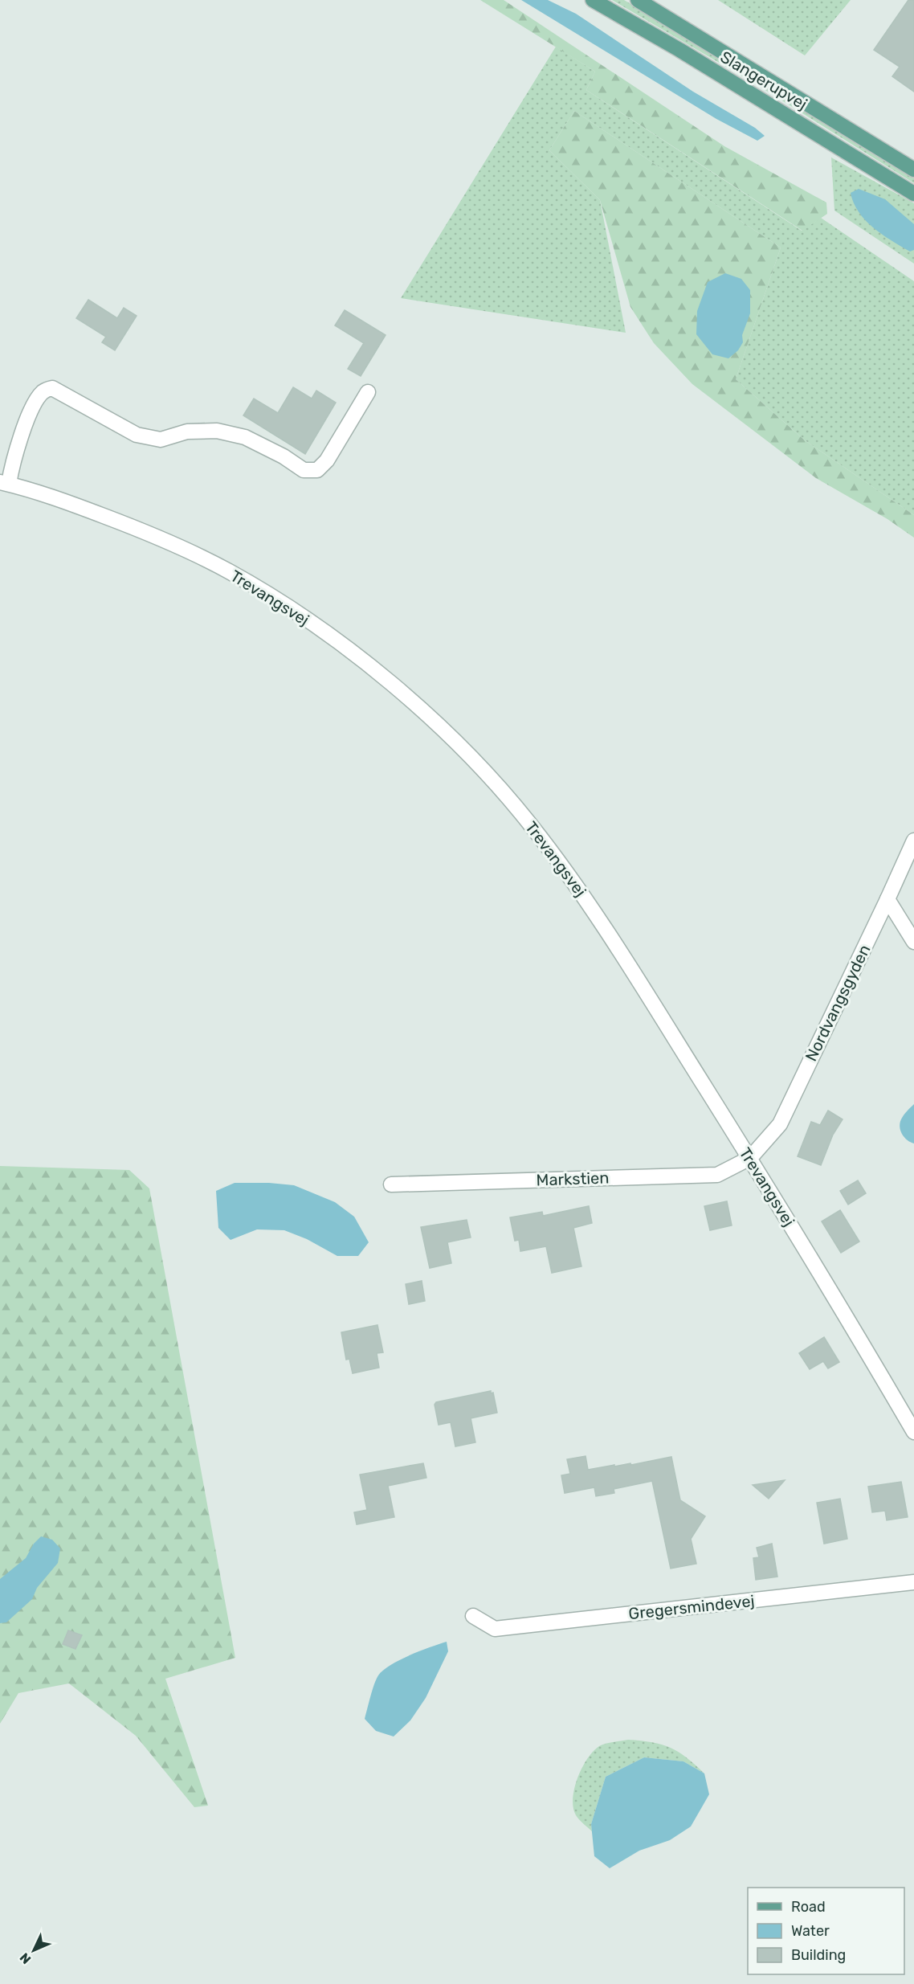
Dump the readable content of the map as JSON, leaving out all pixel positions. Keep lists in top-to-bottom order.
{
  "streets": {
    "main road": ["Slangerupvej"],
    "street": [
      "Trevangsvej",
      "Nordvangsgyden",
      "Markstien",
      "Gregersmindevej"
    ]
  },
  "crossings": [
    ["Trevangsvej", "Nordvangsgyden"],
    ["Trevangsvej", "Markstien"],
    ["Nordvangsgyden", "Markstien"]
  ],
  "legend": ["Road", "Water", "Building"],
  "north": "bottom left"
}
